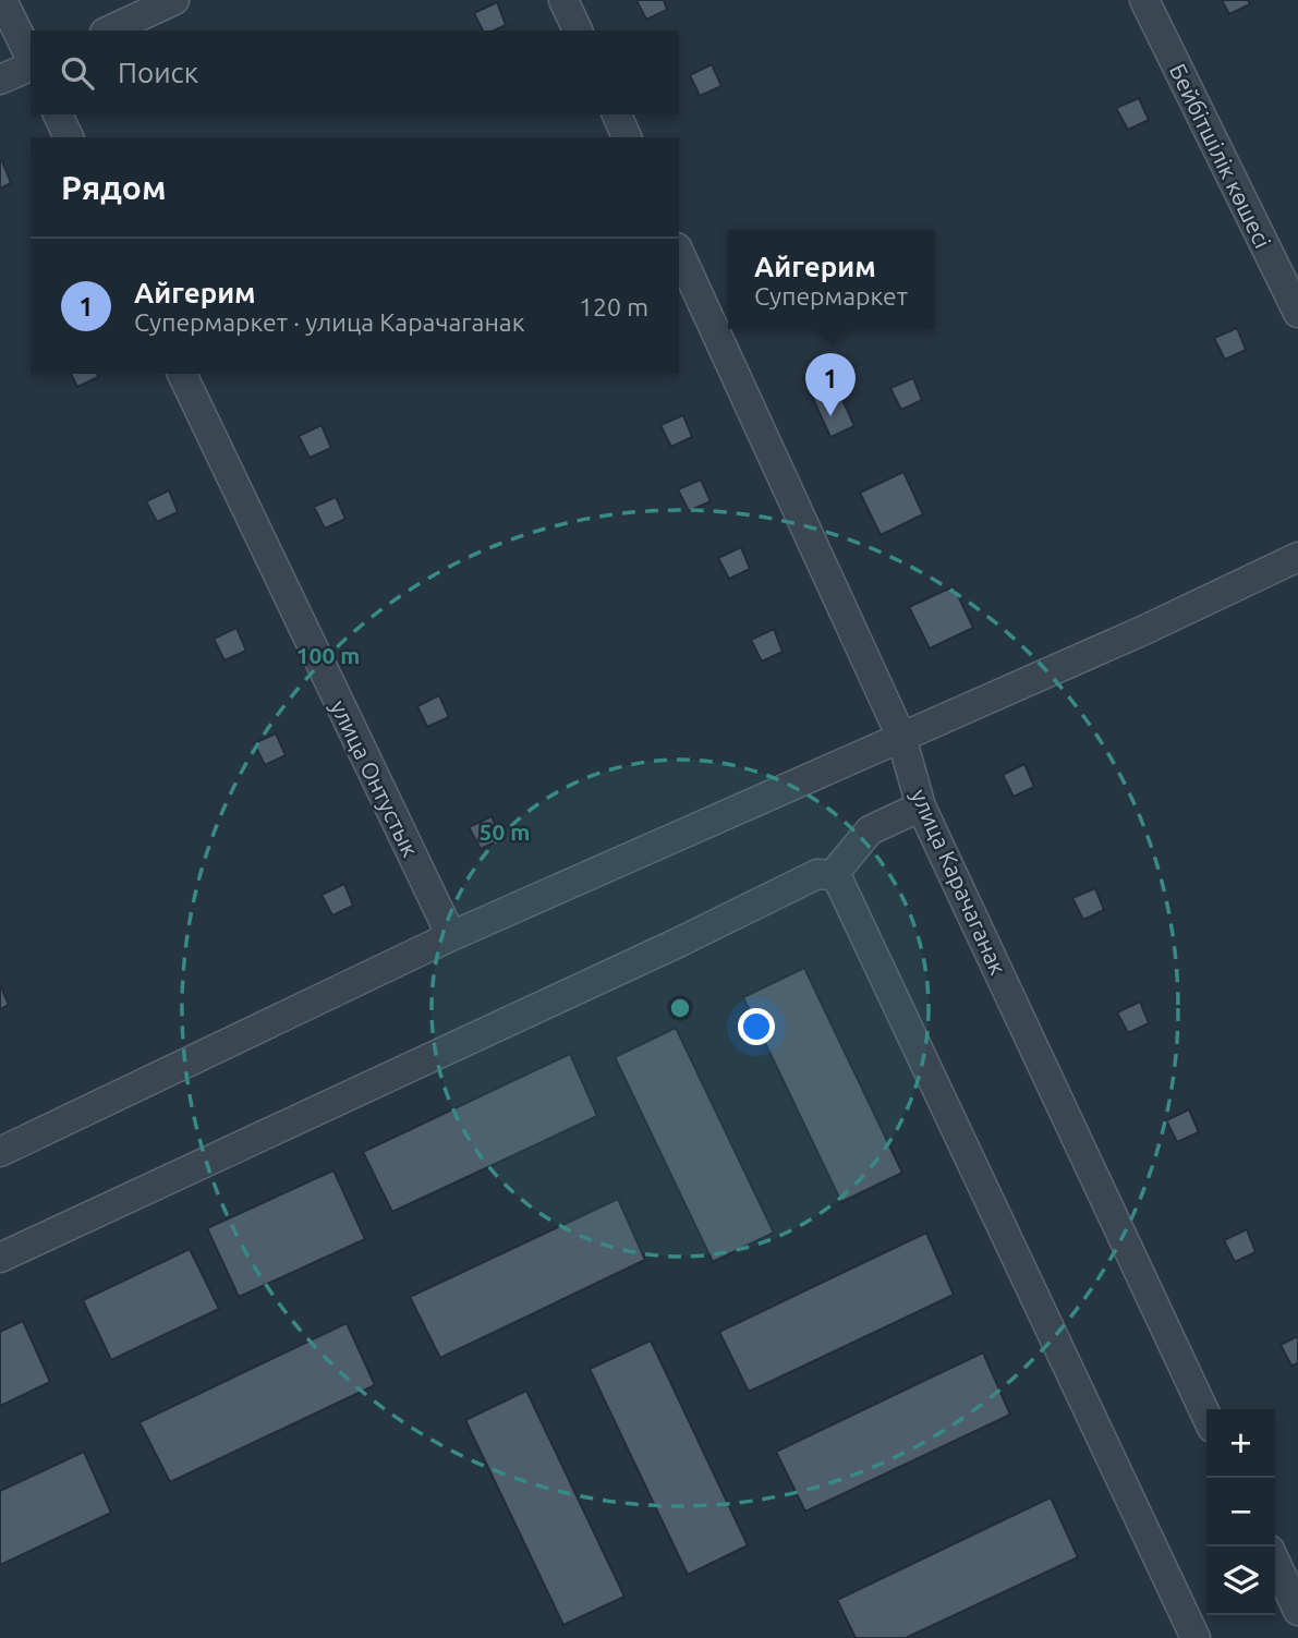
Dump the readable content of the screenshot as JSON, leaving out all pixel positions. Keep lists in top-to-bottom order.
{
  "streets": {
    "street": ["Бейбітшілік көшесі", "улица Онтустык", "улица Карачаганак"]
  },
  "page": {
    "search": "Поиск",
    "heading": "Рядом",
    "popup": ["Айгерим", "Супермаркет"],
    "list": [
      {
        "mark": "1",
        "name": "Айгерим",
        "note": "Супермаркет · улица Карачаганак",
        "value": "120 m"
      }
    ],
    "pins": "1",
    "map_buttons": ["+", "−"]
  },
  "rings": ["100 m", "50 m"]
}
